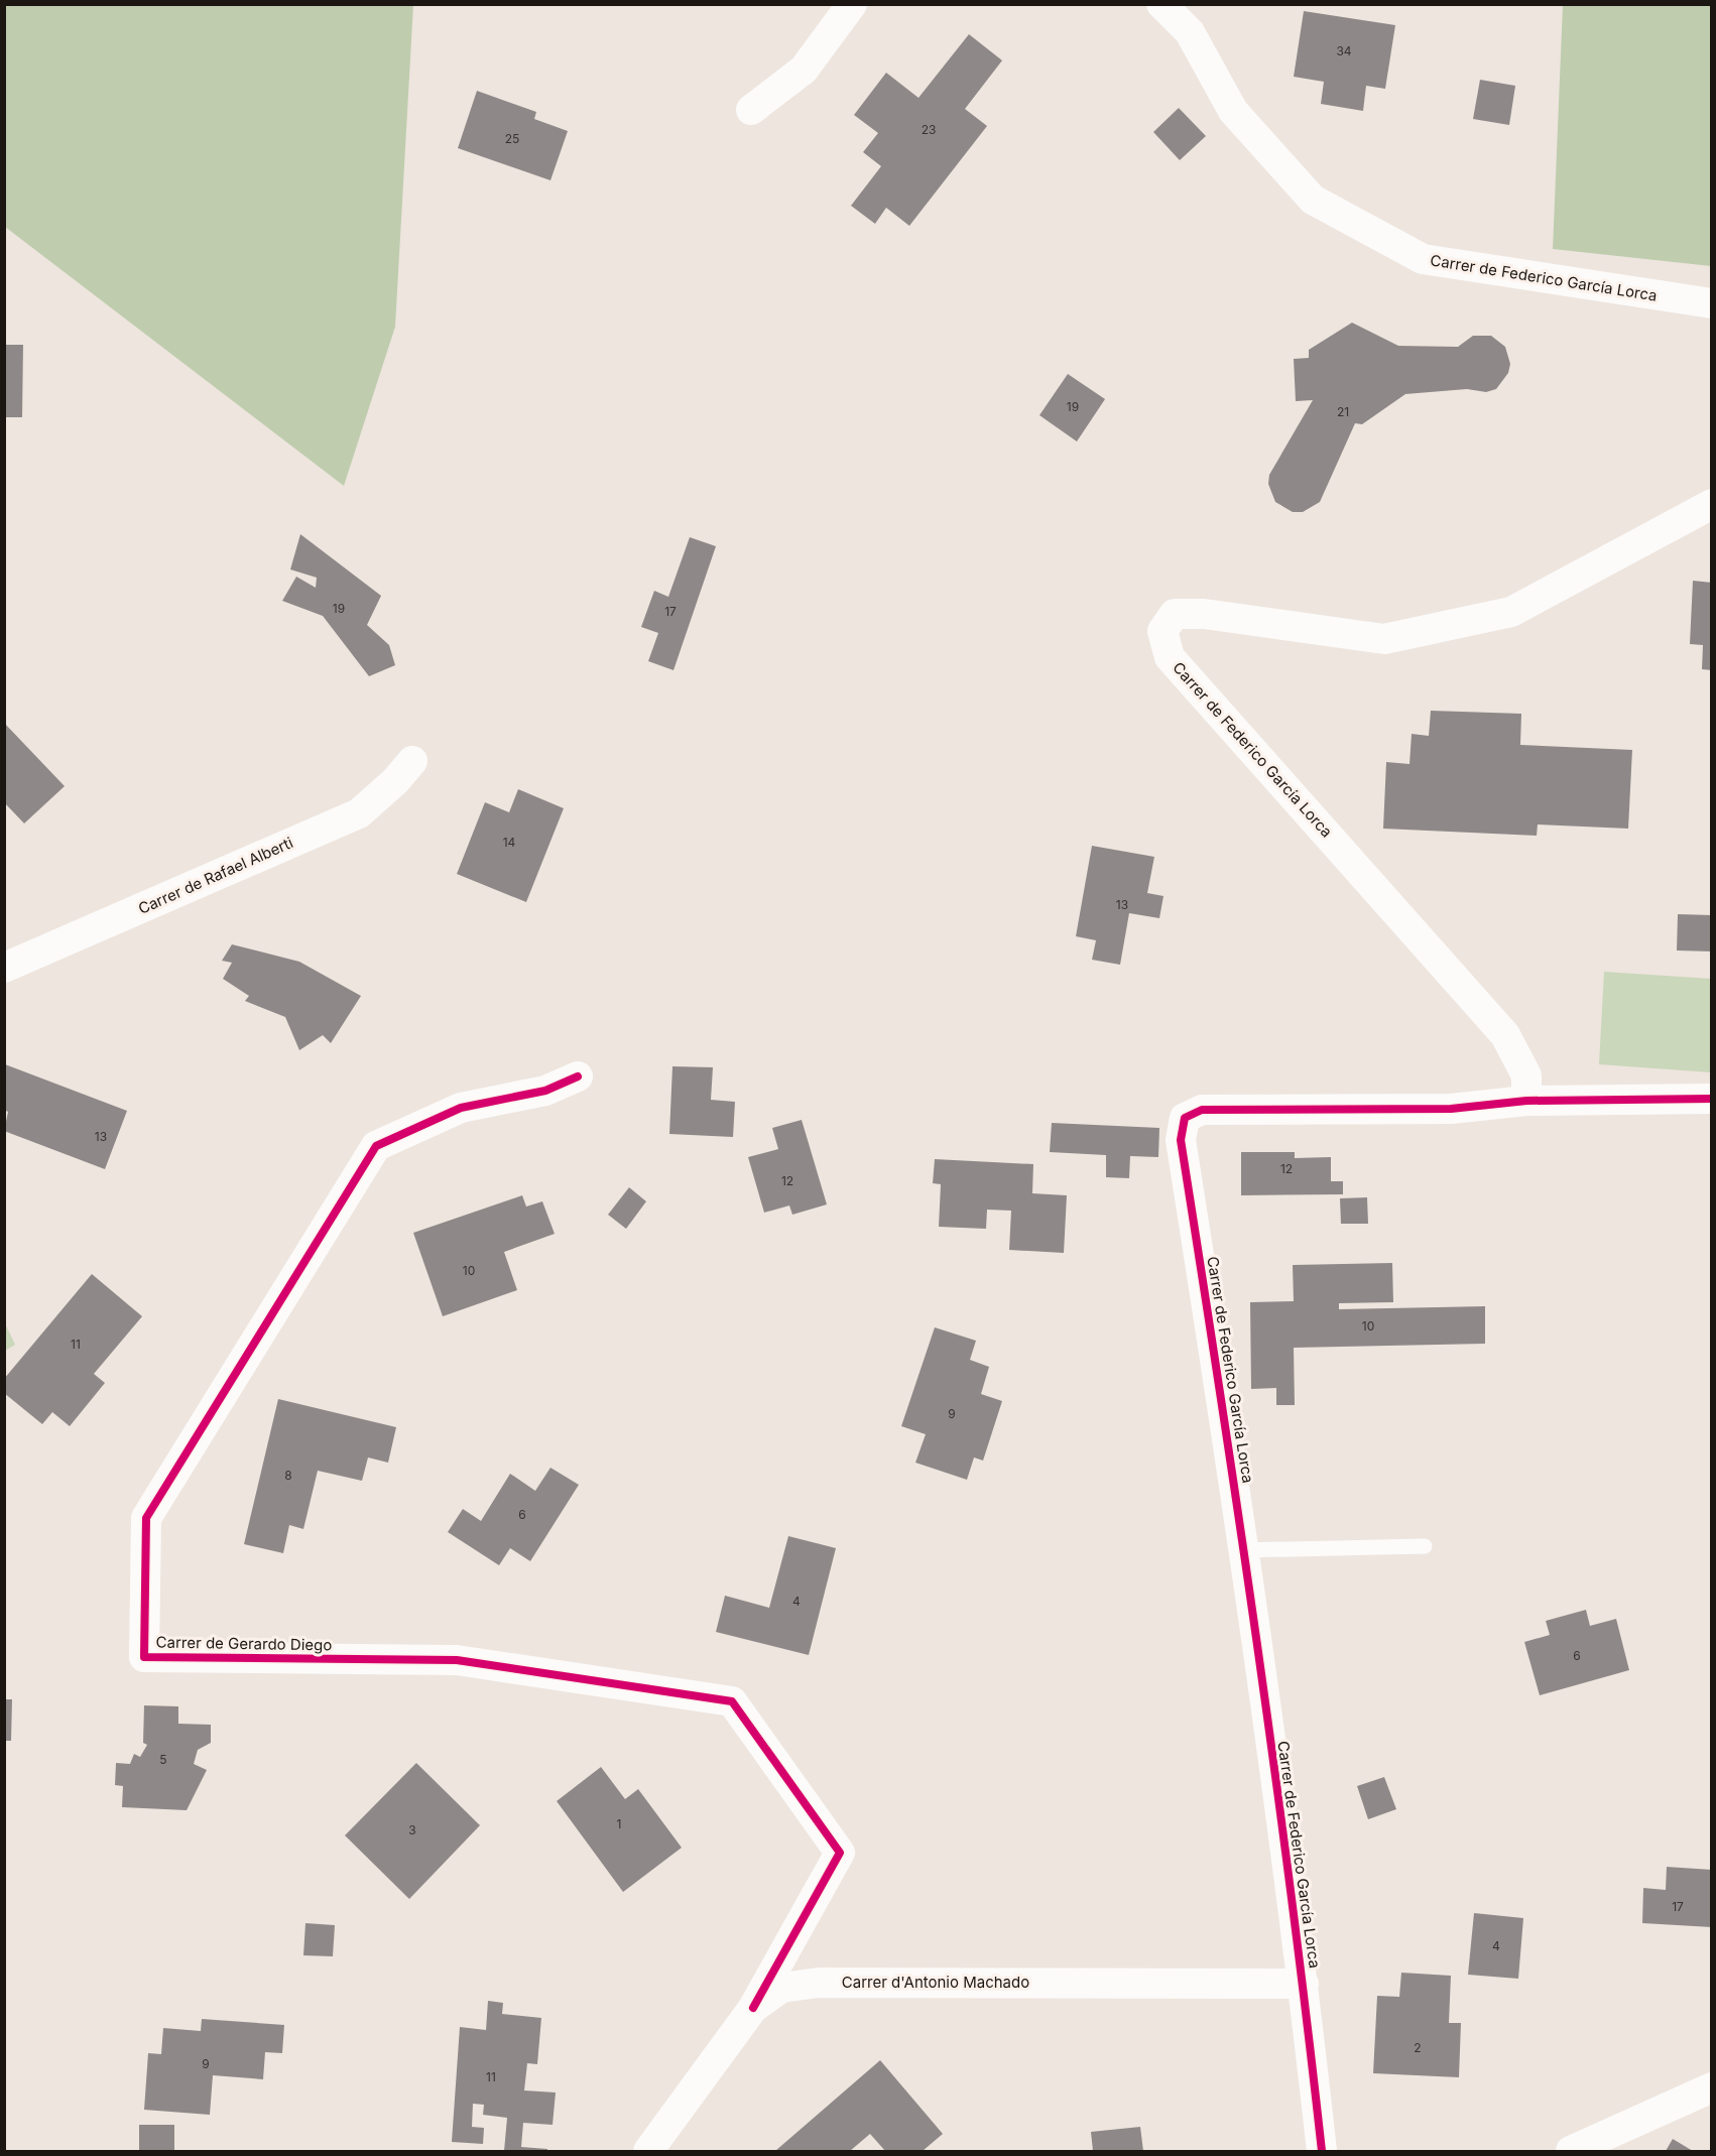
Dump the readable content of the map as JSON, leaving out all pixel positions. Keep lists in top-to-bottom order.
{
  "streets": {
    "street": [
      "Carrer de Federico García Lorca",
      "Carrer de Rafael Alberti",
      "Carrer de Gerardo Diego",
      "Carrer d'Antonio Machado"
    ]
  },
  "crossings": [
    ["Carrer de Federico García Lorca", "Carrer d'Antonio Machado"],
    ["Carrer de Gerardo Diego", "Carrer d'Antonio Machado"]
  ],
  "house_numbers": [
    "34",
    "23",
    "25",
    "19",
    "21",
    "19",
    "17",
    "14",
    "13",
    "13",
    "12",
    "12",
    "10",
    "10",
    "11",
    "9",
    "8",
    "6",
    "4",
    "6",
    "5",
    "1",
    "3",
    "17",
    "4",
    "2",
    "9",
    "11"
  ]
}
